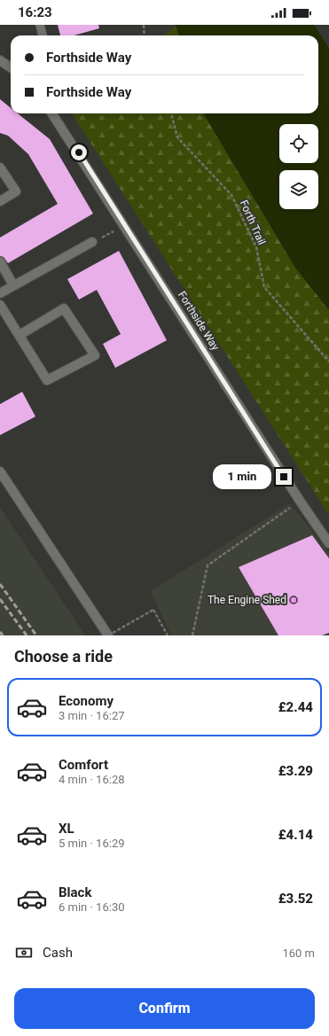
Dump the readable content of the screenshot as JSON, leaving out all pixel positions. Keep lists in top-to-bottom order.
{
  "streets": {
    "street": ["Forthside Way"],
    "path": ["Forth Trail"]
  },
  "places": ["The Engine Shed"],
  "page": {
    "status": "16:23",
    "banner": ["Forthside Way", "Forthside Way"],
    "bubble": "1 min",
    "heading": "Choose a ride",
    "list": [
      {
        "name": "Economy",
        "note": "3 min · 16:27",
        "value": "£2.44"
      },
      {
        "name": "Comfort",
        "note": "4 min · 16:28",
        "value": "£3.29"
      },
      {
        "name": "XL",
        "note": "5 min · 16:29",
        "value": "£4.14"
      },
      {
        "name": "Black",
        "note": "6 min · 16:30",
        "value": "£3.52"
      }
    ],
    "pay": ["Cash", "160 m"],
    "buttons": "Confirm"
  }
}
